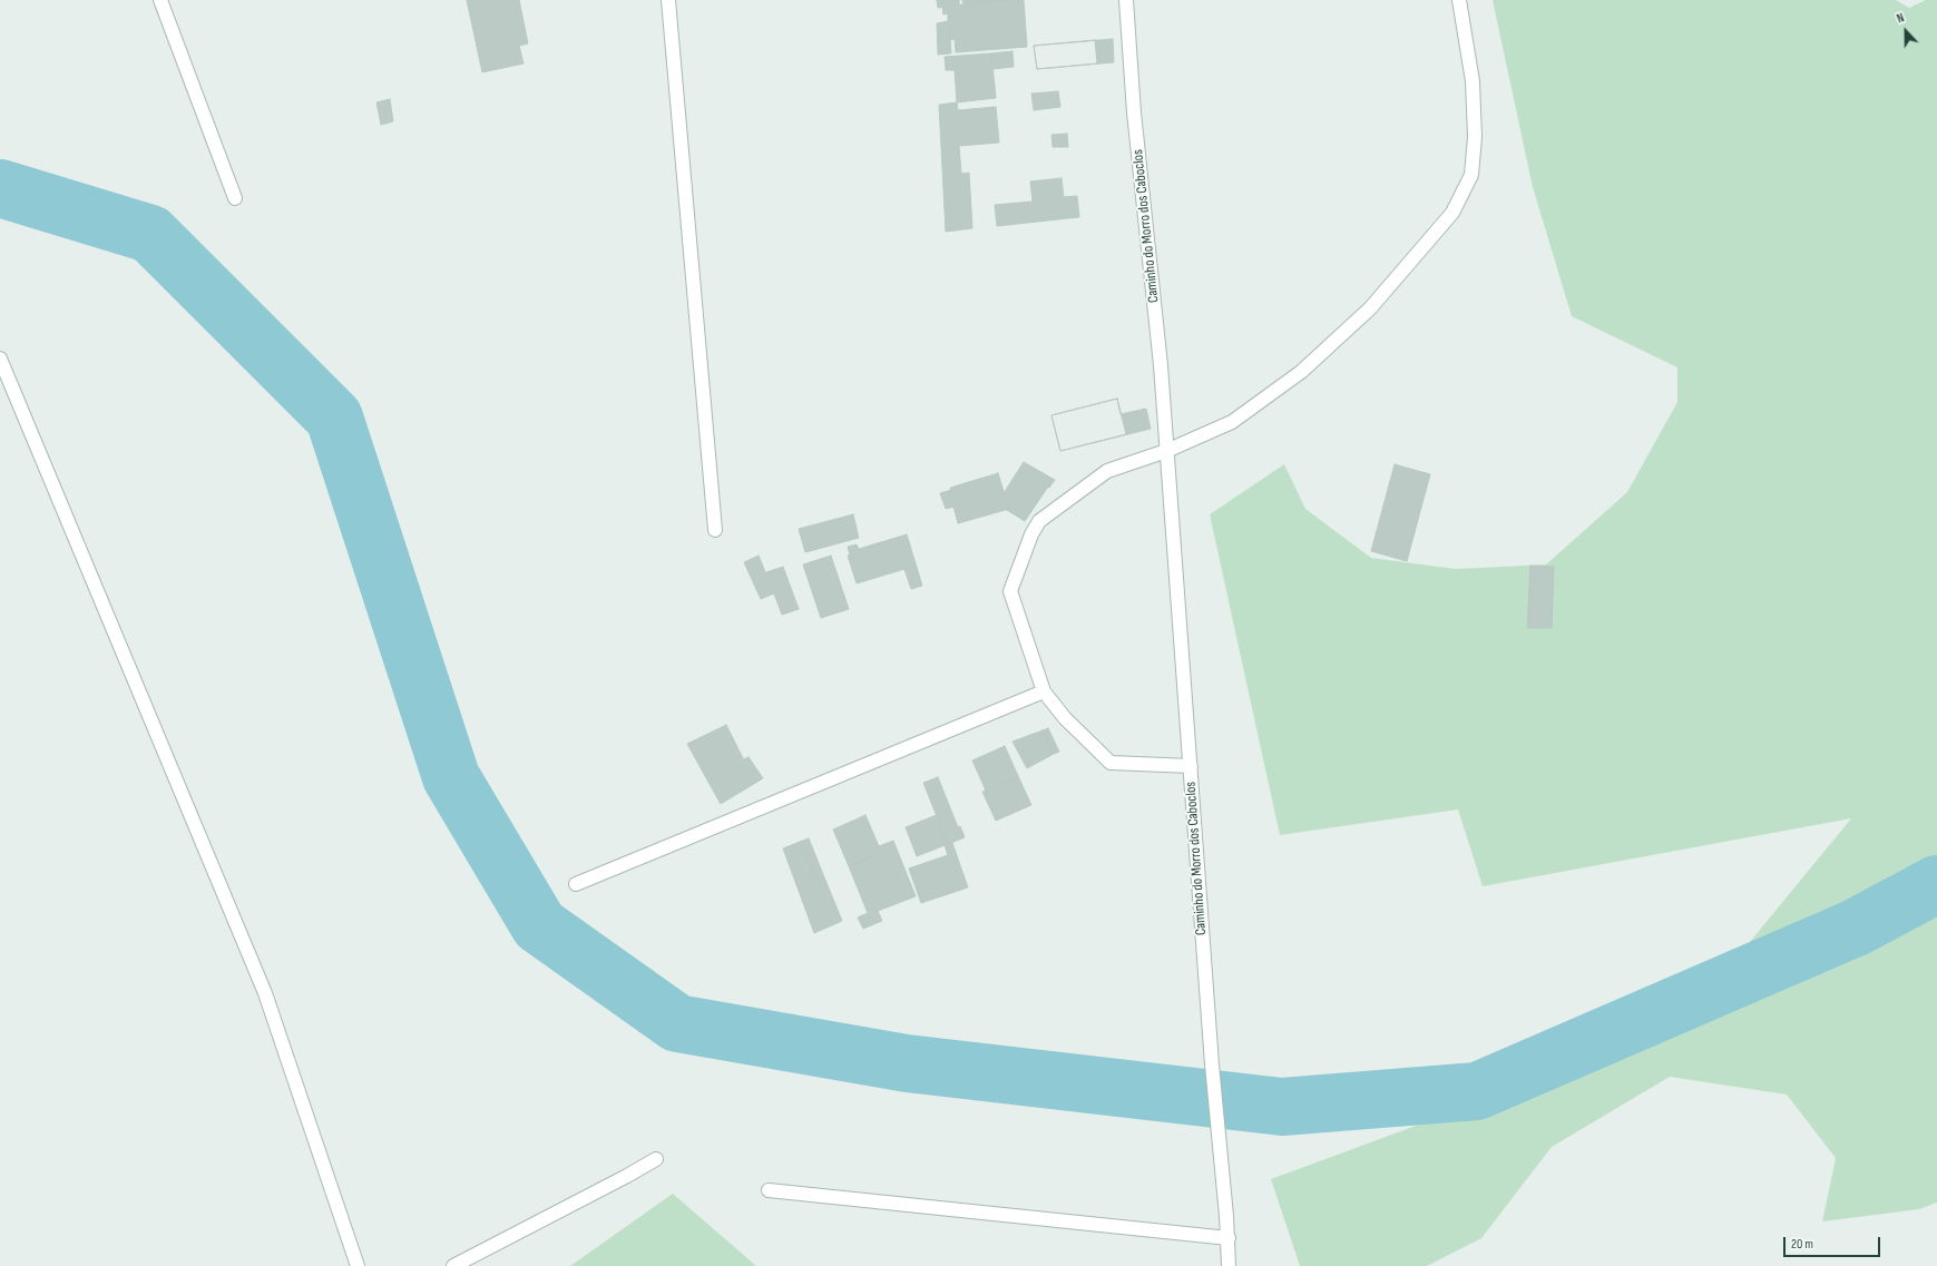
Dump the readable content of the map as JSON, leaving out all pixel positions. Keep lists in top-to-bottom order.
{
  "streets": {
    "street": ["Caminho do Morro dos Caboclos"]
  },
  "scale_bar": "20 m",
  "north": "top"
}
